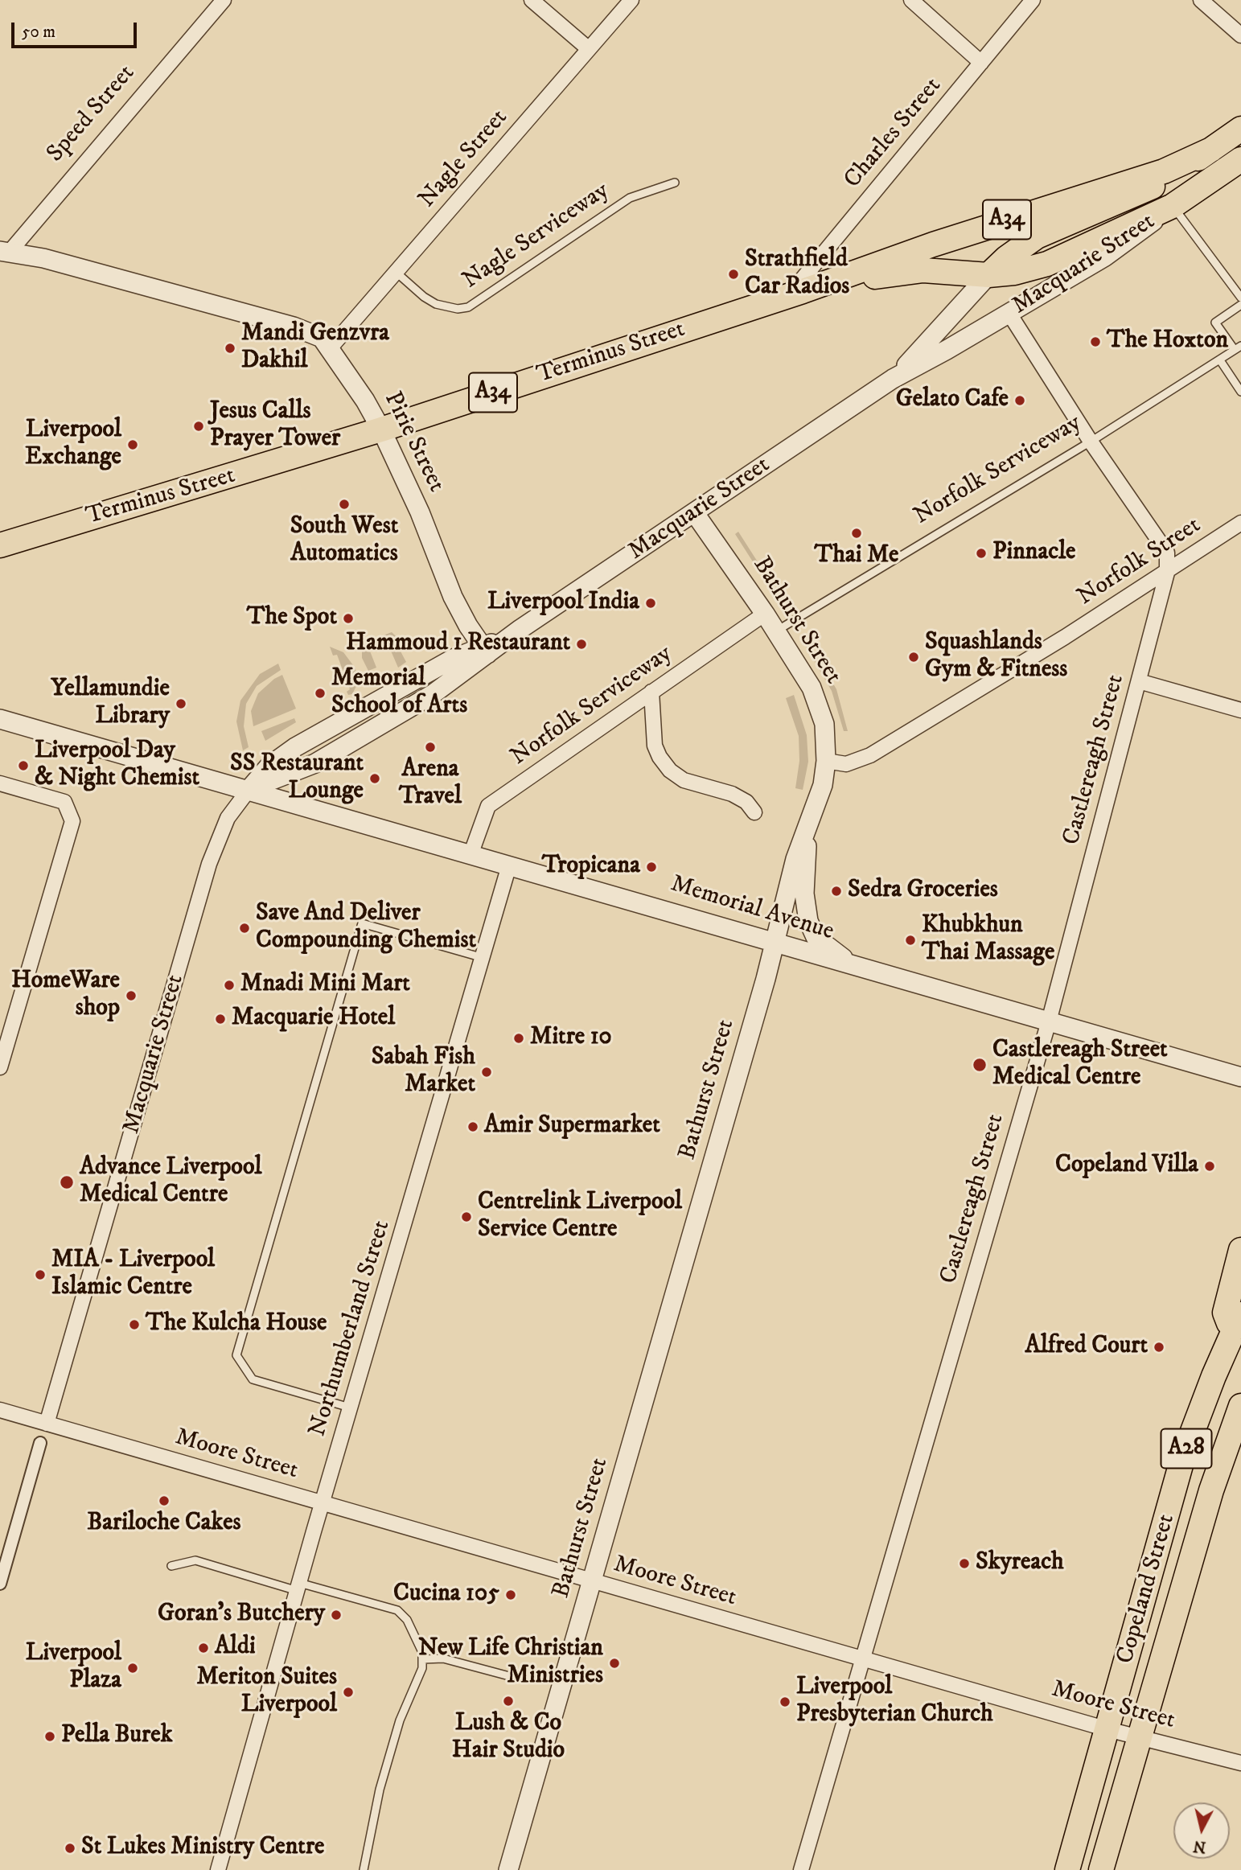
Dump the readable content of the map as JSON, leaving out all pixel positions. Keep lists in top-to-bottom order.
{
  "streets": {
    "highway": [
      "A34",
      "Macquarie Street",
      "Terminus Street",
      "A28",
      "Copeland Street"
    ],
    "street": [
      "Speed Street",
      "Charles Street",
      "Nagle Street",
      "Pirie Street",
      "Norfolk Serviceway",
      "Norfolk Street",
      "Bathurst Street",
      "Castlereagh Street",
      "Memorial Avenue",
      "Northumberland Street",
      "Moore Street"
    ],
    "lane": ["Nagle Serviceway"]
  },
  "crossings": [
    ["Speed Street", "Pirie Street"],
    ["Charles Street", "Terminus Street"],
    ["Nagle Street", "Nagle Serviceway"],
    ["Nagle Street", "Pirie Street"],
    ["Macquarie Street", "Terminus Street"],
    ["Macquarie Street", "Pirie Street"],
    ["Macquarie Street", "Bathurst Street"],
    ["Macquarie Street", "Castlereagh Street"],
    ["Macquarie Street", "Memorial Avenue"],
    ["Macquarie Street", "Moore Street"],
    ["Terminus Street", "Pirie Street"],
    ["Norfolk Serviceway", "Bathurst Street"],
    ["Norfolk Serviceway", "Castlereagh Street"],
    ["Norfolk Serviceway", "Memorial Avenue"],
    ["Norfolk Street", "Bathurst Street"],
    ["Norfolk Street", "Castlereagh Street"],
    ["Bathurst Street", "Memorial Avenue"],
    ["Bathurst Street", "Moore Street"],
    ["Castlereagh Street", "Memorial Avenue"],
    ["Castlereagh Street", "Moore Street"],
    ["Memorial Avenue", "Northumberland Street"],
    ["Northumberland Street", "Moore Street"],
    ["Moore Street", "Copeland Street"]
  ],
  "places": [
    "Strathfield Car Radios",
    "The Hoxton",
    "Mandi Genzvra Dakhil",
    "Gelato Cafe",
    "Jesus Calls Prayer Tower",
    "Liverpool Exchange",
    "South West Automatics",
    "Thai Me",
    "Pinnacle",
    "Liverpool India",
    "The Spot",
    "Hammoud 1 Restaurant",
    "Squashlands Gym & Fitness",
    "Memorial School of Arts",
    "Yellamundie Library",
    "Arena Travel",
    "Liverpool Day & Night Chemist",
    "SS Restaurant Lounge",
    "Tropicana",
    "Sedra Groceries",
    "Save And Deliver Compounding Chemist",
    "Khubkhun Thai Massage",
    "Mnadi Mini Mart",
    "HomeWare shop",
    "Macquarie Hotel",
    "Mitre 10",
    "Castlereagh Street Medical Centre",
    "Sabah Fish Market",
    "Amir Supermarket",
    "Copeland Villa",
    "Advance Liverpool Medical Centre",
    "Centrelink Liverpool Service Centre",
    "MIA - Liverpool Islamic Centre",
    "The Kulcha House",
    "Alfred Court",
    "Bariloche Cakes",
    "Skyreach",
    "Cucina 105",
    "Goran's Butchery",
    "Aldi",
    "New Life Christian Ministries",
    "Liverpool Plaza",
    "Meriton Suites Liverpool",
    "Lush & Co Hair Studio",
    "Liverpool Presbyterian Church",
    "Pella Burek",
    "St Lukes Ministry Centre"
  ],
  "scale_bar": "50 m",
  "north": "bottom"
}
